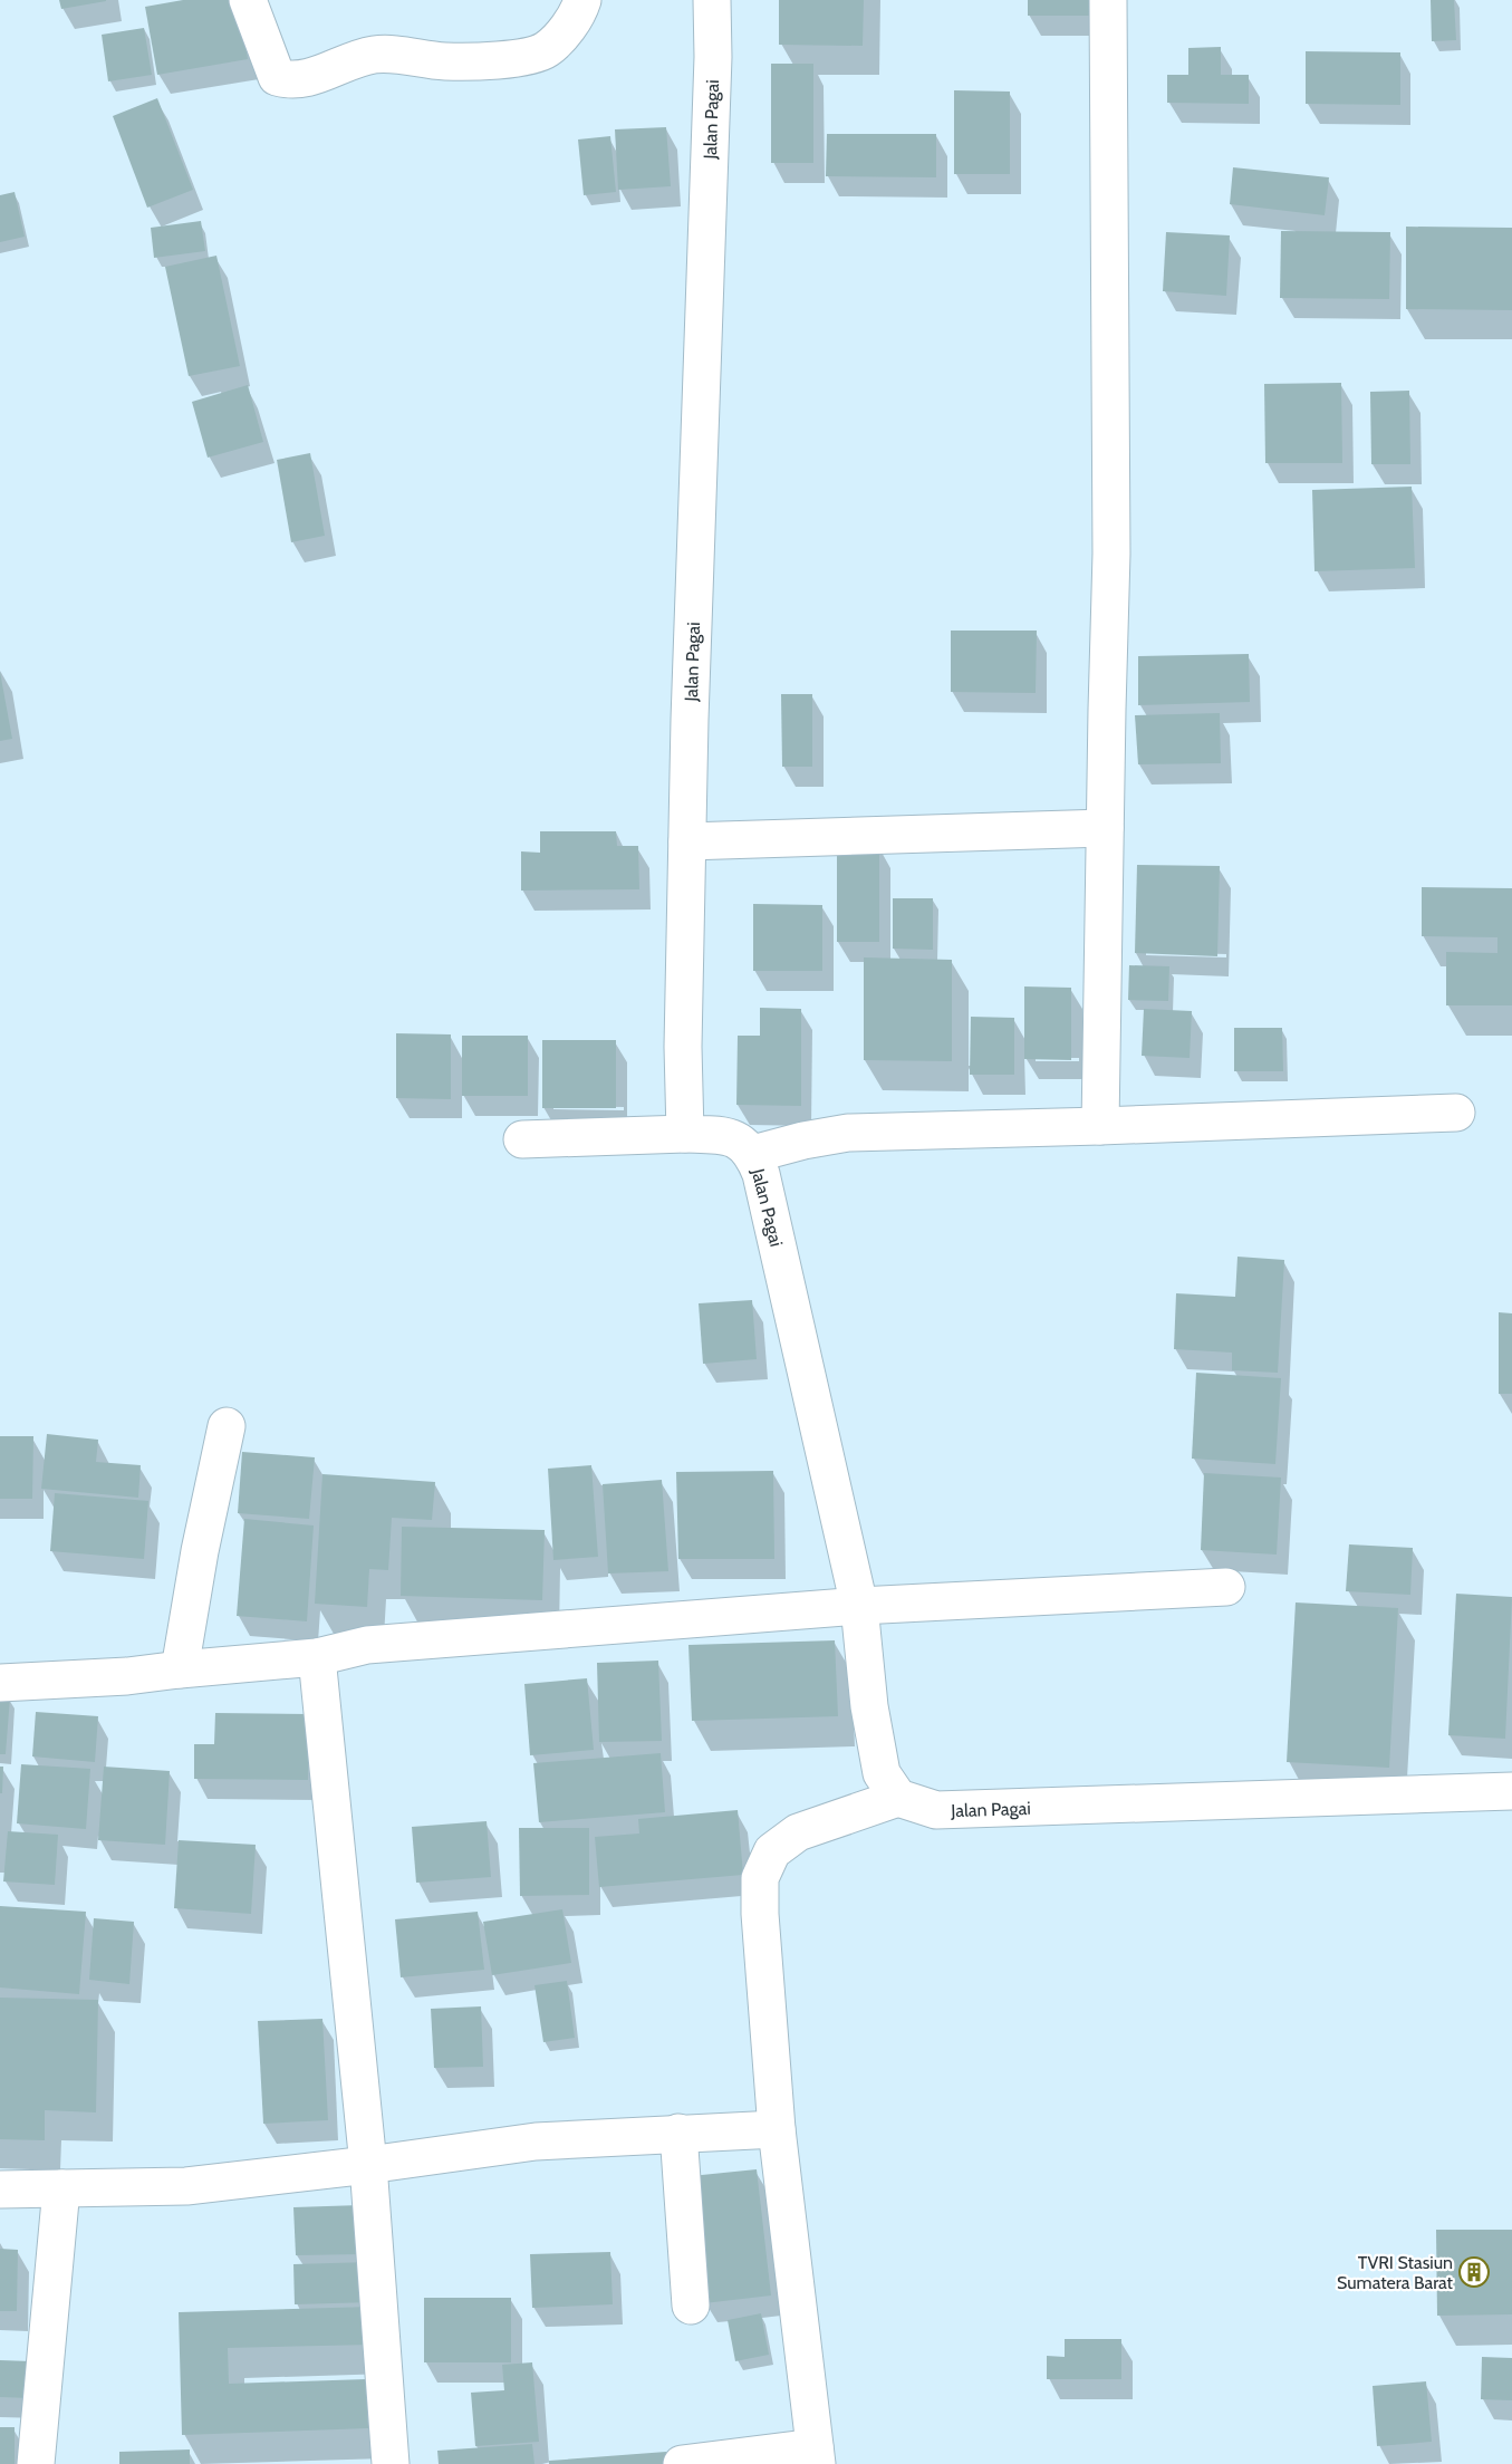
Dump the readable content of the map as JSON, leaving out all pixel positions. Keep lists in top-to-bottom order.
{
  "streets": {
    "street": ["Jalan Pagai"]
  },
  "places": {
    "building": ["TVRI Stasiun Sumatera Barat"]
  }
}
